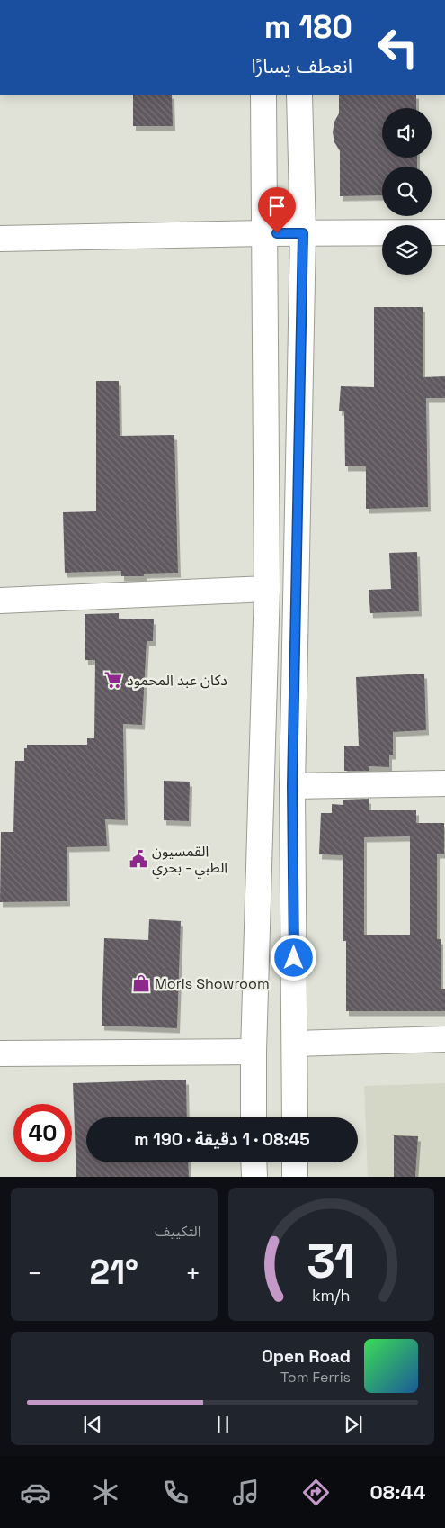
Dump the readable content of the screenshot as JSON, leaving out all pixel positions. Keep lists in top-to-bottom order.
{
  "places": {
    "supermarket": ["دكان عبد المحمود"],
    "public building": ["القمسيون الطبي - بحري"],
    "shop": ["Moris Showroom"]
  },
  "page": {
    "turn": ["180 m", "انعطف يسارًا"],
    "limit": "40",
    "trip": "08:45 · 1 دقيقة · 190 m",
    "tile": "التكييف",
    "heat": ["−", "21°", "+"],
    "song": ["Open Road", "Tom Ferris"],
    "tabs": "08:44",
    "gauge": ["31", "km/h"]
  }
}
